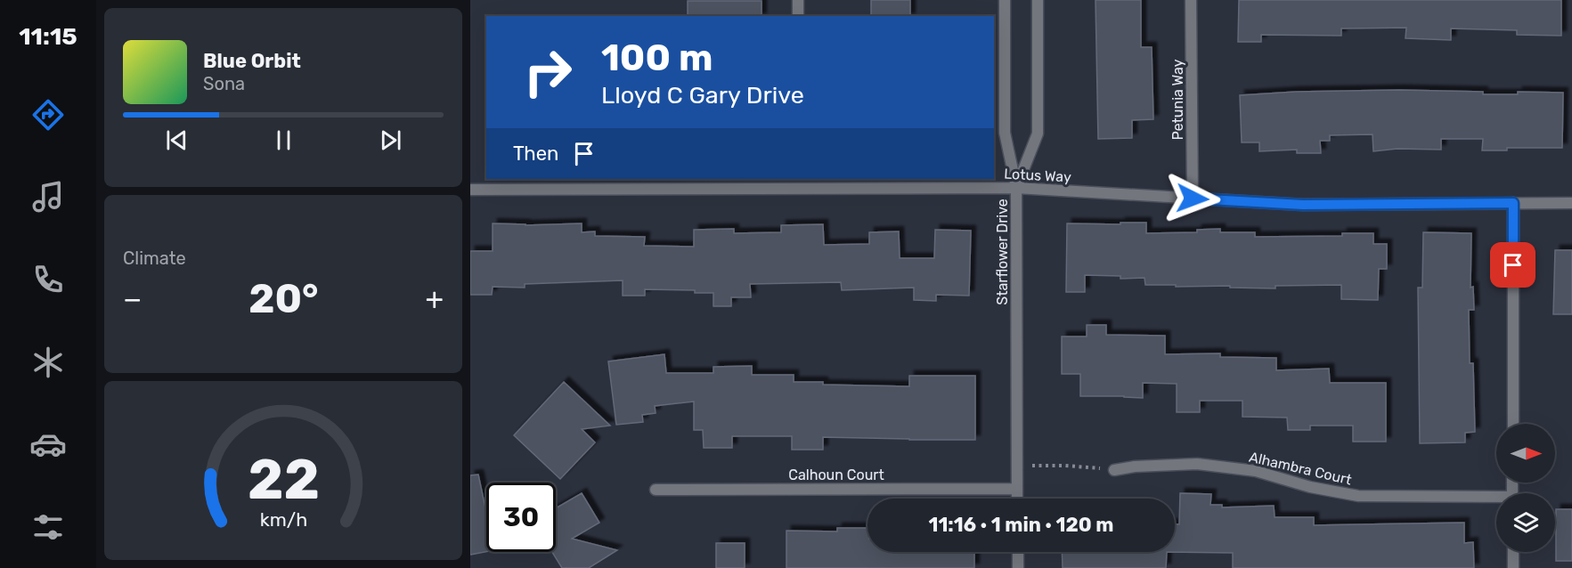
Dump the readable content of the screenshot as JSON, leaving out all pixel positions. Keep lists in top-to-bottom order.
{
  "streets": {
    "street": [
      "Petunia Way",
      "Lotus Way",
      "Starflower Drive",
      "Alhambra Court",
      "Calhoun Court"
    ]
  },
  "crossings": [
    ["Petunia Way", "Lotus Way"],
    ["Lotus Way", "Starflower Drive"],
    ["Starflower Drive", "Calhoun Court"]
  ],
  "north": "right",
  "page": {
    "tabs": "11:15",
    "turn": ["100 m", "Lloyd C Gary Drive"],
    "song": ["Blue Orbit", "Sona"],
    "then": "Then",
    "tile": "Climate",
    "heat": ["−", "20°", "+"],
    "limit": "30",
    "trip": "11:16 · 1 min · 120 m",
    "gauge": ["22", "km/h"]
  }
}
